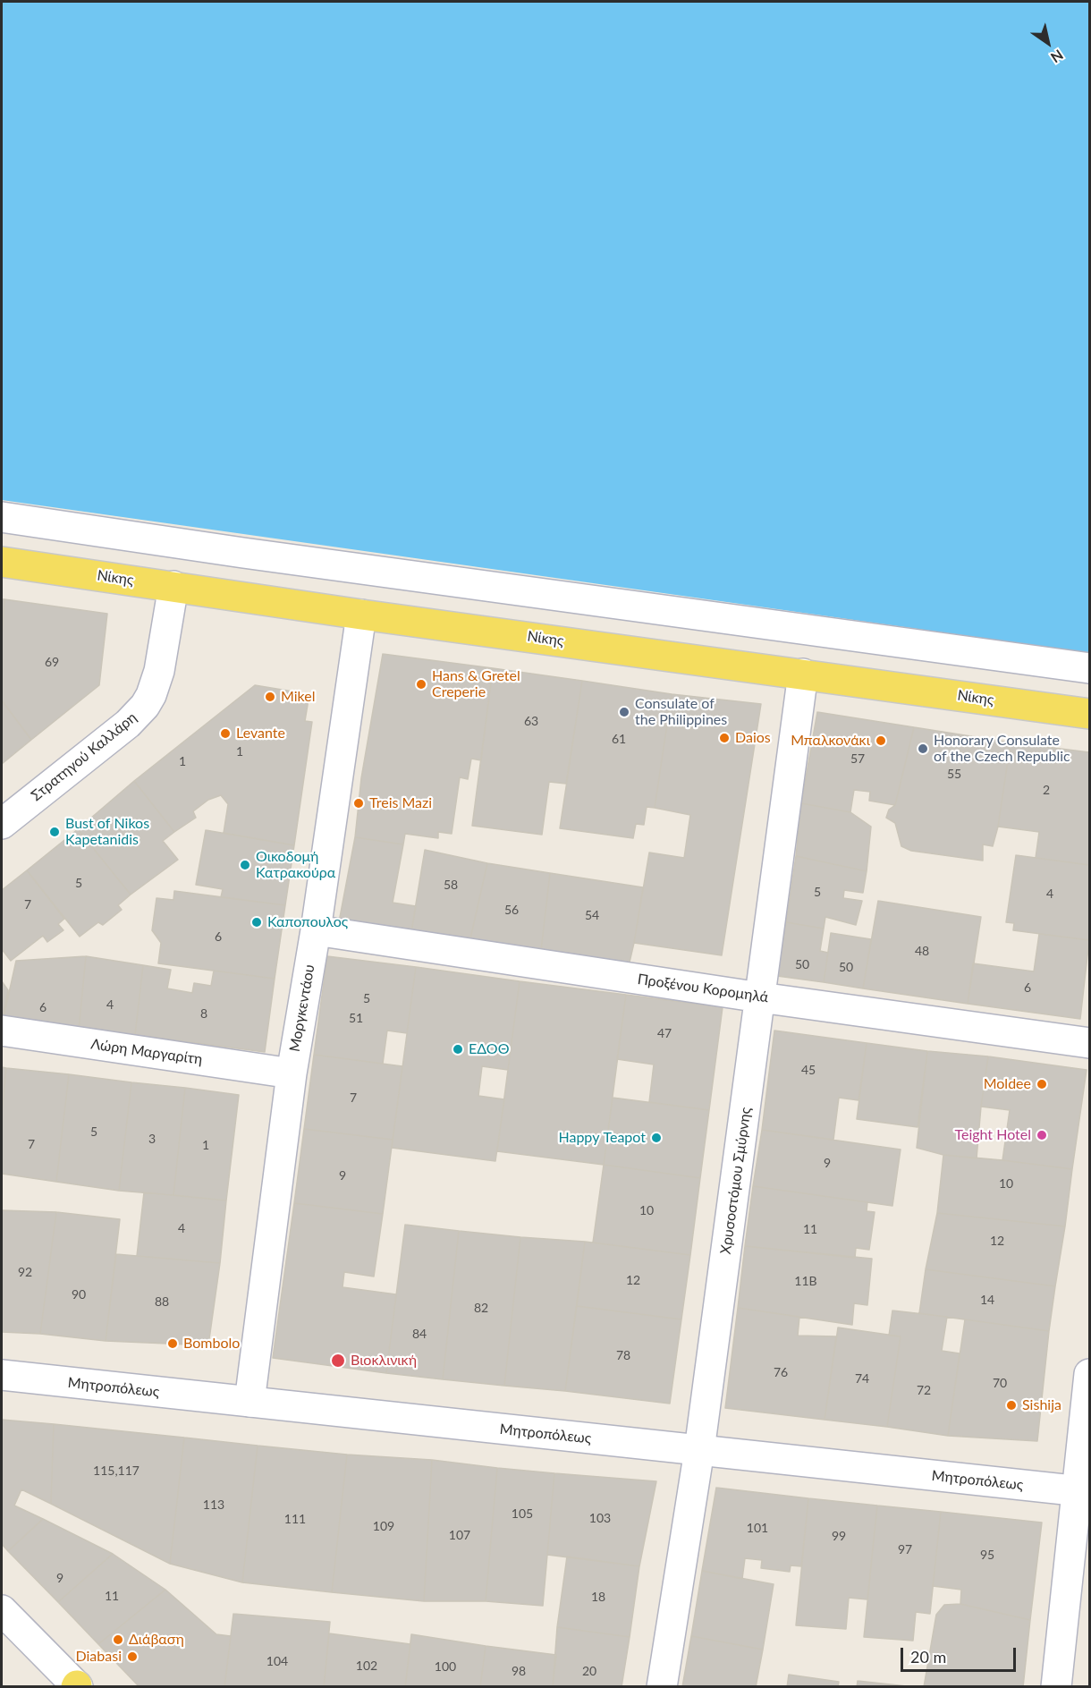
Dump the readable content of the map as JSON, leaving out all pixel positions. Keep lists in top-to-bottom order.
{
  "streets": {
    "main road": ["Νίκης"],
    "street": [
      "Στρατηγού Καλλάρη",
      "Προξένου Κορομηλά",
      "Μοργκεντάου",
      "Λώρη Μαργαρίτη",
      "Χρυσοστόμου Σμύρνης",
      "Μητροπόλεως"
    ]
  },
  "crossings": [
    ["Νίκης", "Στρατηγού Καλλάρη"],
    ["Νίκης", "Μοργκεντάου"],
    ["Νίκης", "Χρυσοστόμου Σμύρνης"],
    ["Προξένου Κορομηλά", "Μοργκεντάου"],
    ["Προξένου Κορομηλά", "Χρυσοστόμου Σμύρνης"],
    ["Μοργκεντάου", "Λώρη Μαργαρίτη"],
    ["Μοργκεντάου", "Μητροπόλεως"],
    ["Χρυσοστόμου Σμύρνης", "Μητροπόλεως"]
  ],
  "places": [
    "Hans & Gretel Creperie",
    "Mikel",
    "Consulate of the Philippines",
    "Levante",
    "Daios",
    "Μπαλκονάκι",
    "Honorary Consulate of the Czech Republic",
    "Treis Mazi",
    "Bust of Nikos Kapetanidis",
    "Οικοδομή Κατρακούρα",
    "Καποπουλος",
    "ΕΔΟΘ",
    "Moldee",
    "Teight Hotel",
    "Happy Teapot",
    "Bombolo",
    "Βιοκλινική",
    "Sishija",
    "Διάβαση",
    "Diabasi"
  ],
  "house_numbers": [
    "69",
    "63",
    "61",
    "1",
    "57",
    "1",
    "55",
    "2",
    "5",
    "58",
    "5",
    "4",
    "7",
    "56",
    "54",
    "6",
    "48",
    "50",
    "50",
    "6",
    "5",
    "4",
    "6",
    "8",
    "51",
    "47",
    "45",
    "7",
    "5",
    "3",
    "7",
    "1",
    "9",
    "9",
    "10",
    "10",
    "4",
    "11",
    "12",
    "92",
    "12",
    "11B",
    "90",
    "14",
    "88",
    "82",
    "84",
    "78",
    "76",
    "74",
    "70",
    "72",
    "115,117",
    "113",
    "105",
    "103",
    "111",
    "109",
    "101",
    "107",
    "99",
    "97",
    "95",
    "9",
    "11",
    "18",
    "104",
    "102",
    "100",
    "98",
    "20"
  ],
  "scale_bar": "20 m",
  "north": "bottom right"
}
